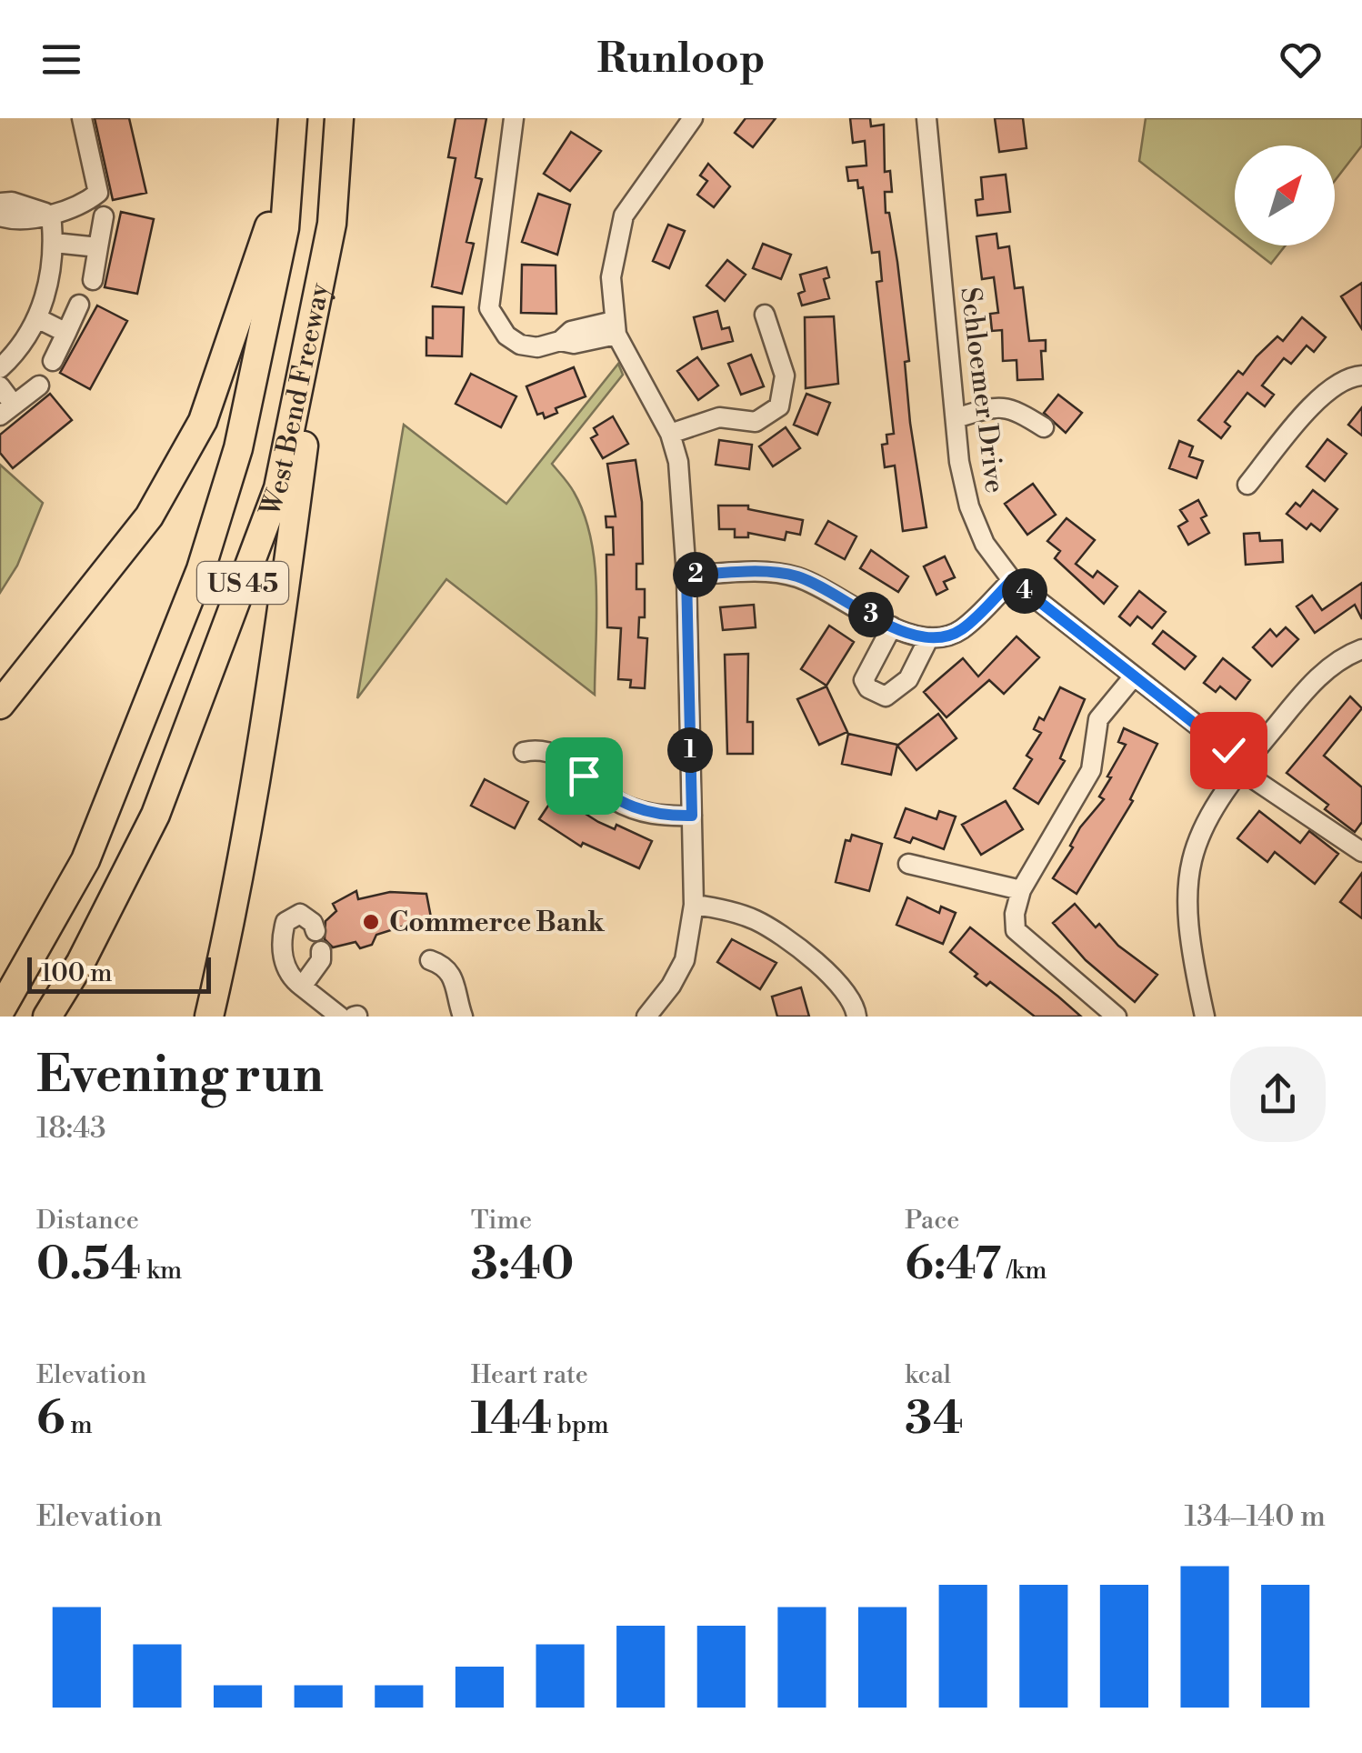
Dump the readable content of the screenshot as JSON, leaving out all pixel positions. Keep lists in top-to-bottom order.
{
  "streets": {
    "highway": ["West Bend Freeway", "US 45"],
    "street": ["Schloemer Drive"]
  },
  "places": ["Commerce Bank"],
  "scale_bar": "100 m",
  "north": "top right",
  "page": {
    "header": "Runloop",
    "pins": [
      "2",
      "4",
      "3",
      "1"
    ],
    "scale": "100 m",
    "heading": ["Evening run", "18:43"],
    "stats": [
      ["Distance", "0.54 km"],
      ["Time", "3:40"],
      ["Pace", "6:47 /km"],
      ["Elevation", "6 m"],
      ["Heart rate", "144 bpm"],
      ["kcal", "34"]
    ],
    "chart": ["Elevation", "134–140 m"]
  }
}
